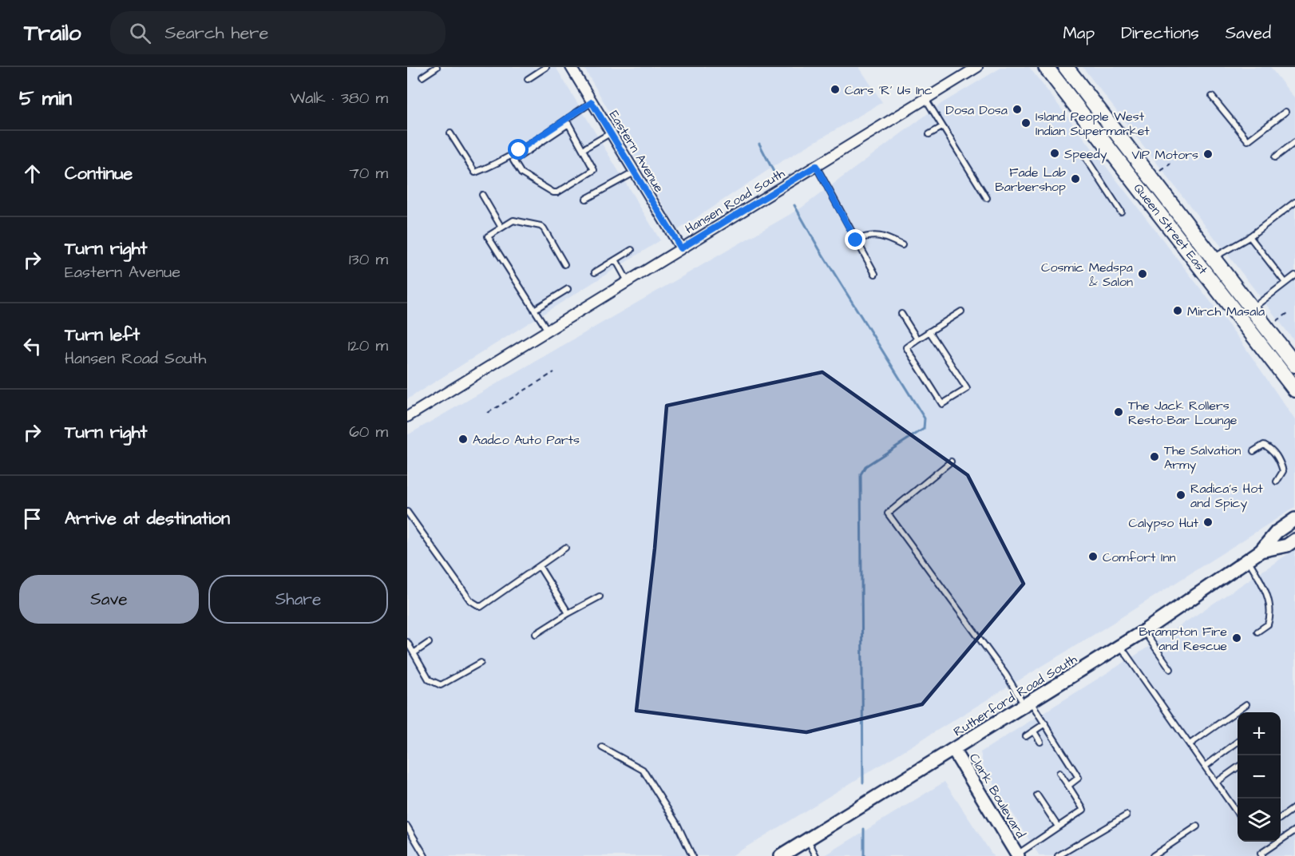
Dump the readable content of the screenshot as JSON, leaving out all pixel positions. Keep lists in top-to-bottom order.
{
  "streets": {
    "main road": ["Queen Street East"],
    "street": [
      "Eastern Avenue",
      "Hansen Road South",
      "Rutherford Road South",
      "Clark Boulevard"
    ]
  },
  "crossings": [
    ["Eastern Avenue", "Hansen Road South"],
    ["Rutherford Road South", "Clark Boulevard"]
  ],
  "places": [
    "Cars 'R' Us Inc",
    "Dosa Dosa",
    "Island People West Indian Supermarket",
    "Speedy",
    "VIP Motors",
    "Fade Lab Barbershop",
    "Cosmic Medspa & Salon",
    "Mirch Masala",
    "The Jack Rollers Resto-Bar Lounge",
    "Aadco Auto Parts",
    "The Salvation Army",
    "Radica's Hot and Spicy",
    "Calypso Hut",
    "Comfort Inn",
    "Brampton Fire and Rescue"
  ],
  "page": {
    "header": "Trailo",
    "search": "Search here",
    "nav": ["Map", "Directions", "Saved"],
    "heading": ["5 min", "Walk · 380 m"],
    "list": [
      ["Continue", "70 m"],
      ["Turn right", "Eastern Avenue", "130 m"],
      ["Turn left", "Hansen Road South", "120 m"],
      ["Turn right", "60 m"],
      "Arrive at destination"
    ],
    "buttons": ["Save", "Share"],
    "map_buttons": ["+", "−"]
  }
}
